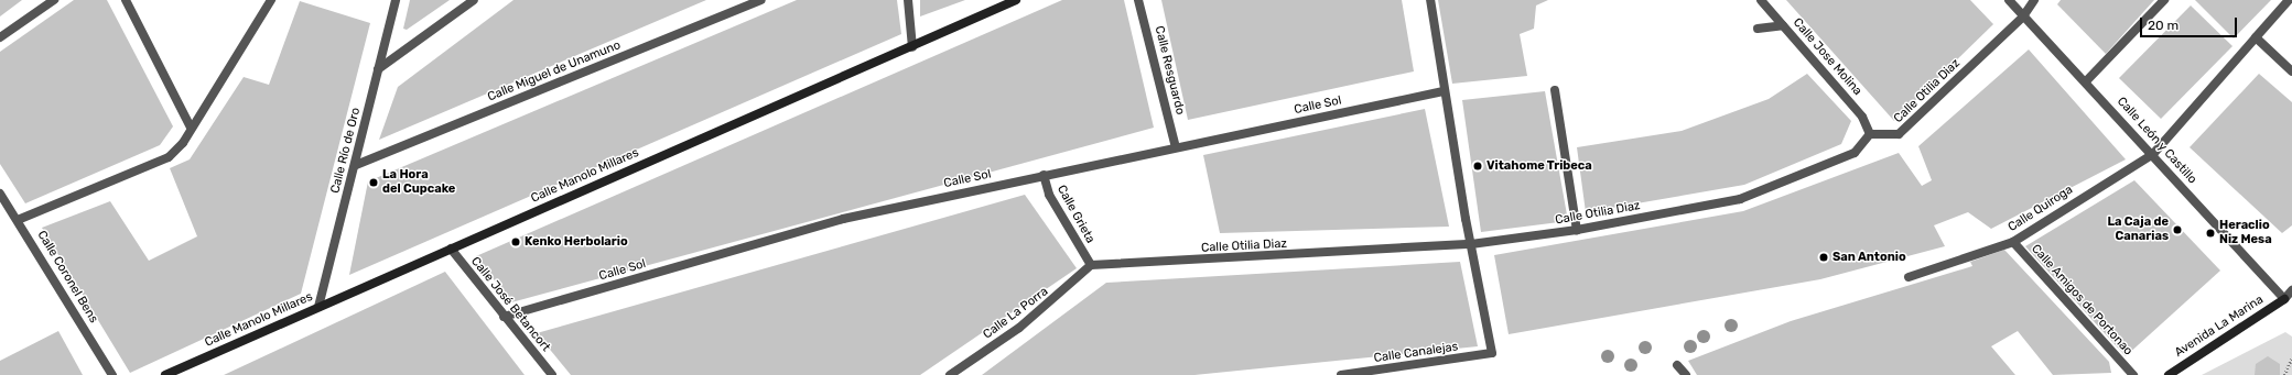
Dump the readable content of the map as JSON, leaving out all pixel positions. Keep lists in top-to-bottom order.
{
  "streets": {
    "main road": ["Calle Manolo Millares", "Avenida La Marina"],
    "street": [
      "Calle Jose Molina",
      "Calle Resguardo",
      "Calle Miguel de Unamuno",
      "Calle Otilia Diaz",
      "Calle Sol",
      "Calle León y Castillo",
      "Calle Río de Oro",
      "Calle Quiroga",
      "Calle Grieta",
      "Calle Coronel Bens",
      "Calle Amigos de Portonao",
      "Calle José Betancort",
      "Calle La Porra",
      "Calle Canalejas"
    ]
  },
  "crossings": [
    ["Calle Jose Molina", "Calle Otilia Diaz"],
    ["Calle Resguardo", "Calle Sol"],
    ["Calle Miguel de Unamuno", "Calle Río de Oro"],
    ["Calle Otilia Diaz", "Calle León y Castillo"],
    ["Calle Otilia Diaz", "Calle Grieta"],
    ["Calle Otilia Diaz", "Calle La Porra"],
    ["Calle Otilia Diaz", "Calle Canalejas"],
    ["Calle Sol", "Calle Grieta"],
    ["Calle Sol", "Calle José Betancort"],
    ["Calle León y Castillo", "Calle Quiroga"],
    ["Calle León y Castillo", "Avenida La Marina"],
    ["Calle Río de Oro", "Calle Manolo Millares"],
    ["Calle Manolo Millares", "Calle José Betancort"],
    ["Calle Quiroga", "Calle Amigos de Portonao"],
    ["Calle Grieta", "Calle La Porra"]
  ],
  "places": [
    "Vitahome Tribeca",
    "La Hora del Cupcake",
    "La Caja de Canarias",
    "Heraclio Niz Mesa",
    "Kenko Herbolario",
    "San Antonio"
  ],
  "scale_bar": "20 m"
}
